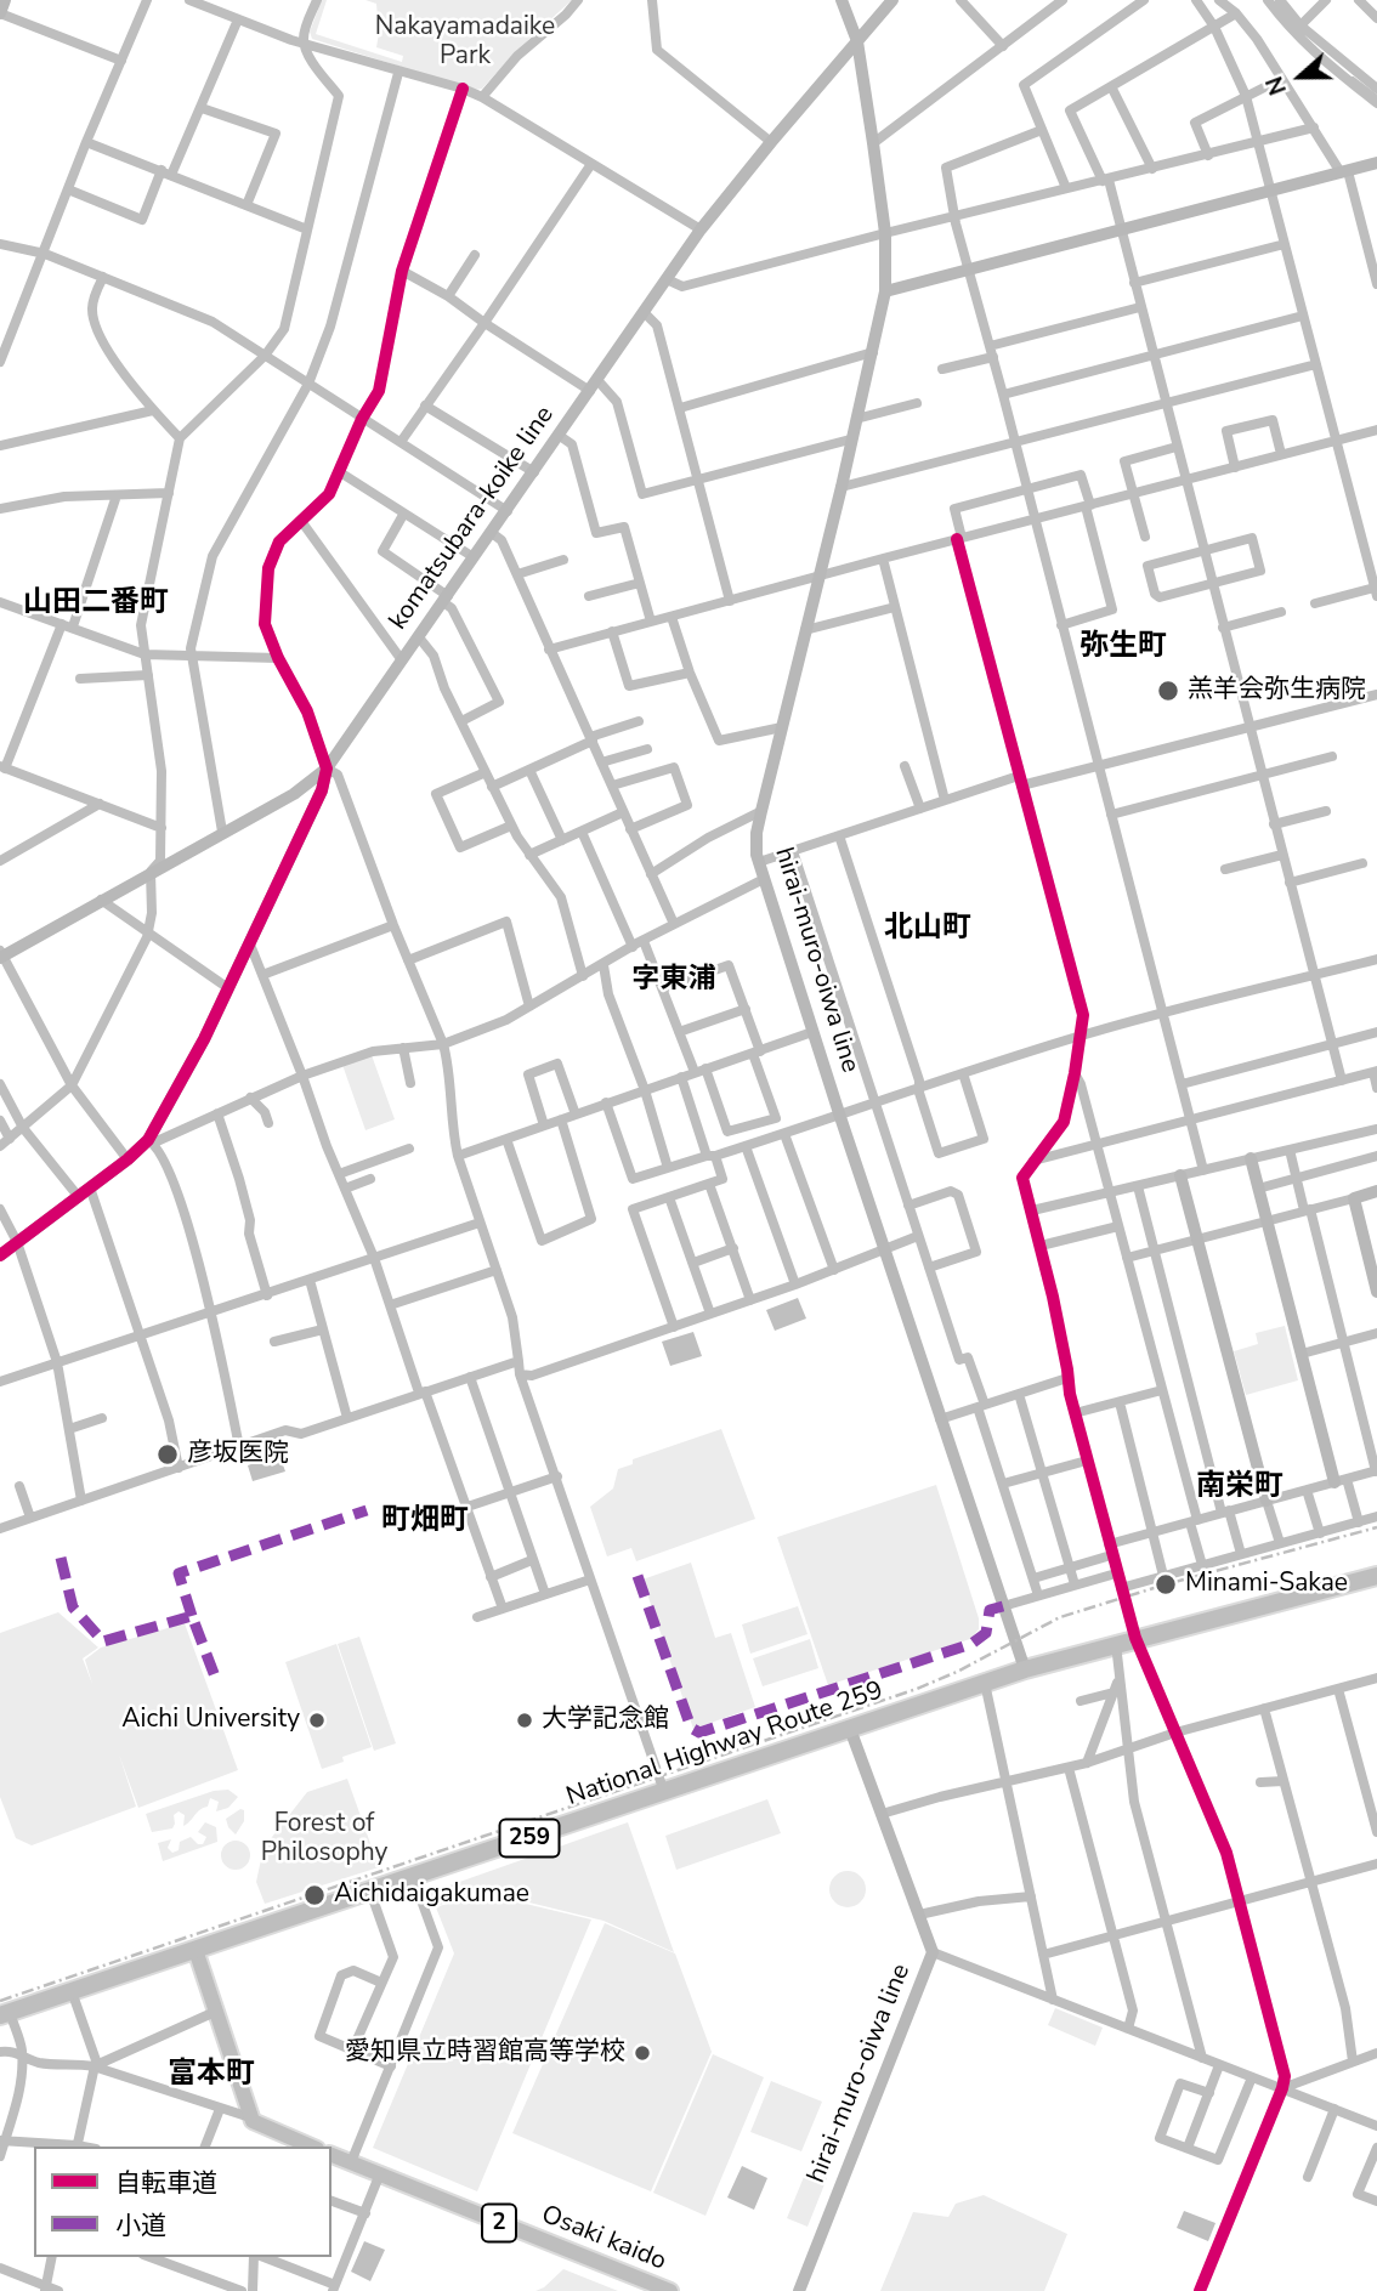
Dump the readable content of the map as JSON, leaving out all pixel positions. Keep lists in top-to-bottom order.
{
  "streets": {
    "highway": ["National Highway Route 259", "259"],
    "main road": [
      "komatsubara-koike line",
      "hirai-muro-oiwa line",
      "2",
      "Osaki kaido"
    ]
  },
  "crossings": [
    ["komatsubara-koike line", "hirai-muro-oiwa line"],
    ["hirai-muro-oiwa line", "National Highway Route 259"]
  ],
  "districts": [
    "山田二番町",
    "弥生町",
    "北山町",
    "字東浦",
    "南栄町",
    "町畑町",
    "富本町"
  ],
  "parks": ["Nakayamadaike Park", "Forest of Philosophy"],
  "places": [
    "羔羊会弥生病院",
    "彦坂医院",
    "Minami-Sakae",
    "Aichi University",
    "大学記念館",
    "Aichidaigakumae",
    "愛知県立時習館高等学校"
  ],
  "legend": ["自転車道", "小道"],
  "north": "left"
}
